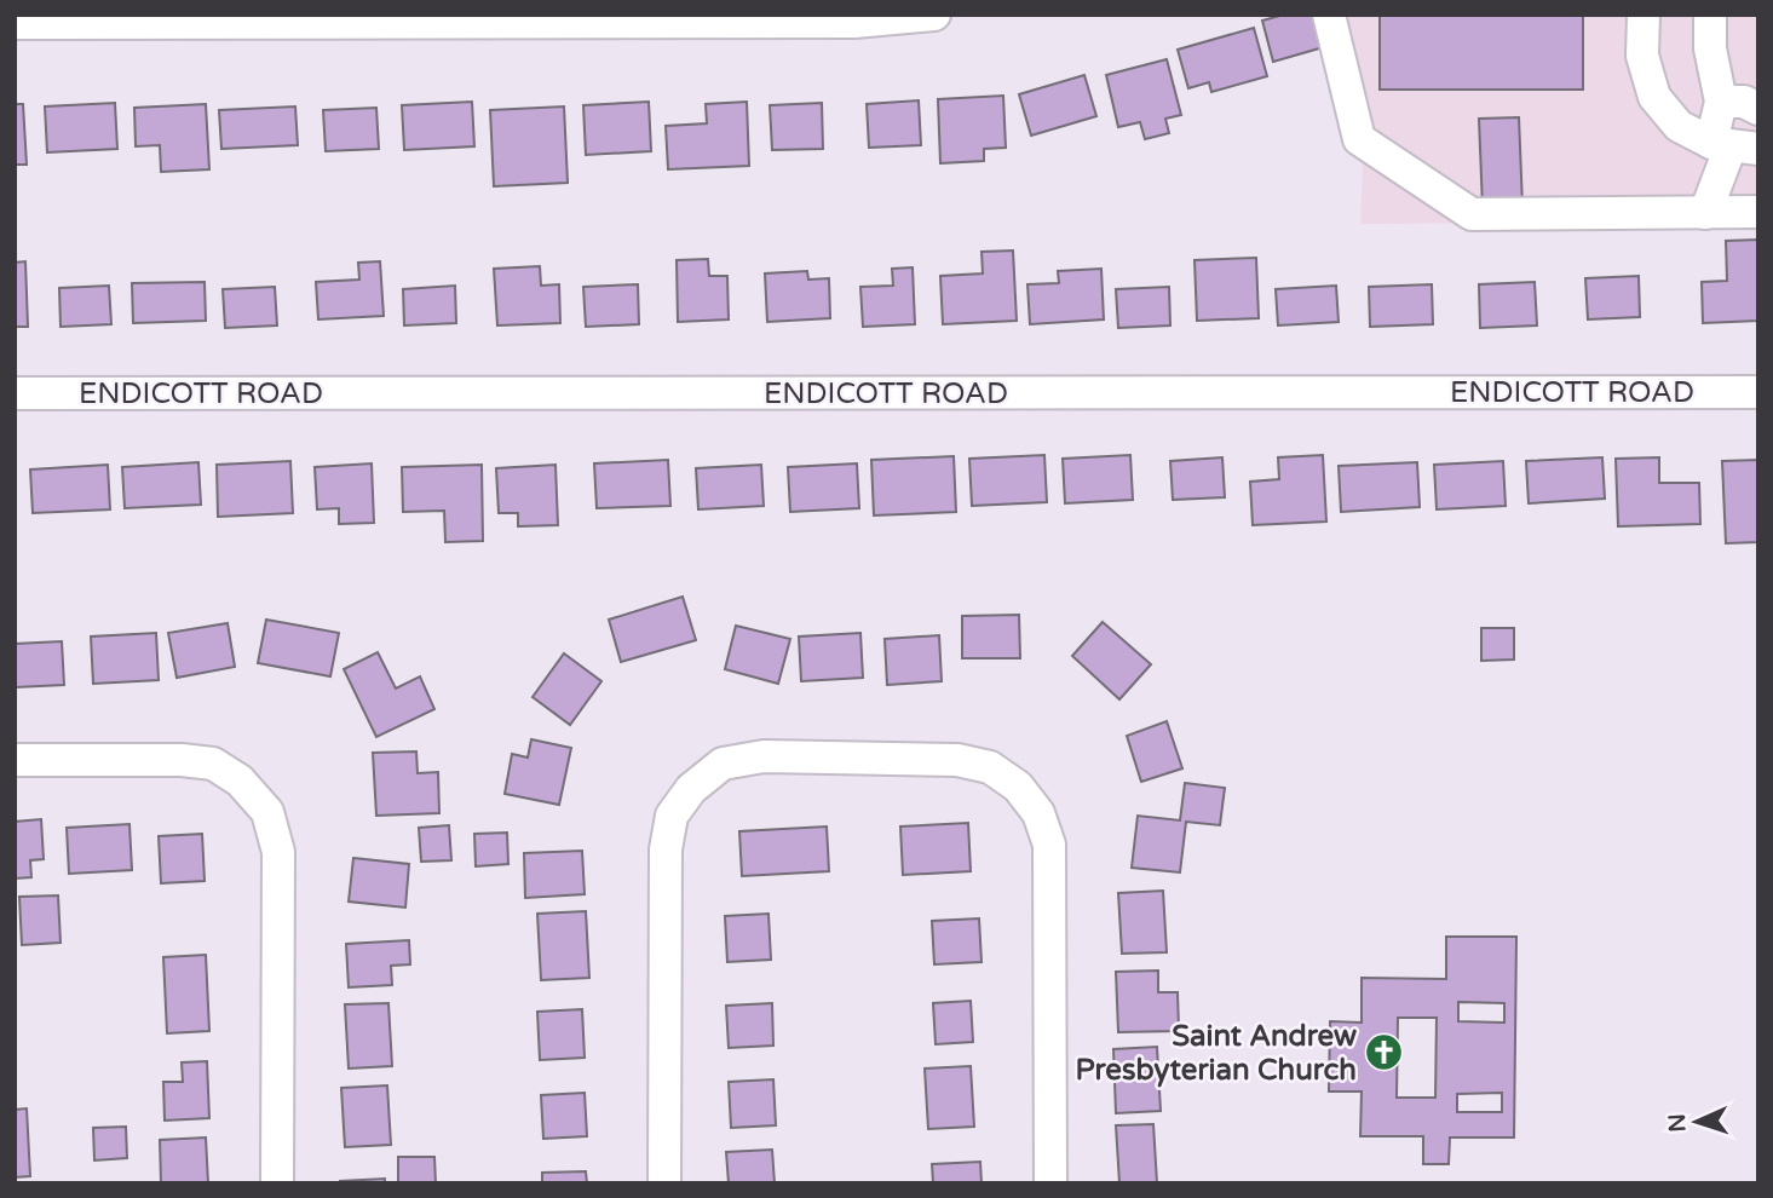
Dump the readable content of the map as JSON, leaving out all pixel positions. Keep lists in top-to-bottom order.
{
  "streets": {
    "street": ["ENDICOTT ROAD"]
  },
  "places": {
    "church": ["Saint Andrew Presbyterian Church"]
  },
  "north": "left"
}
